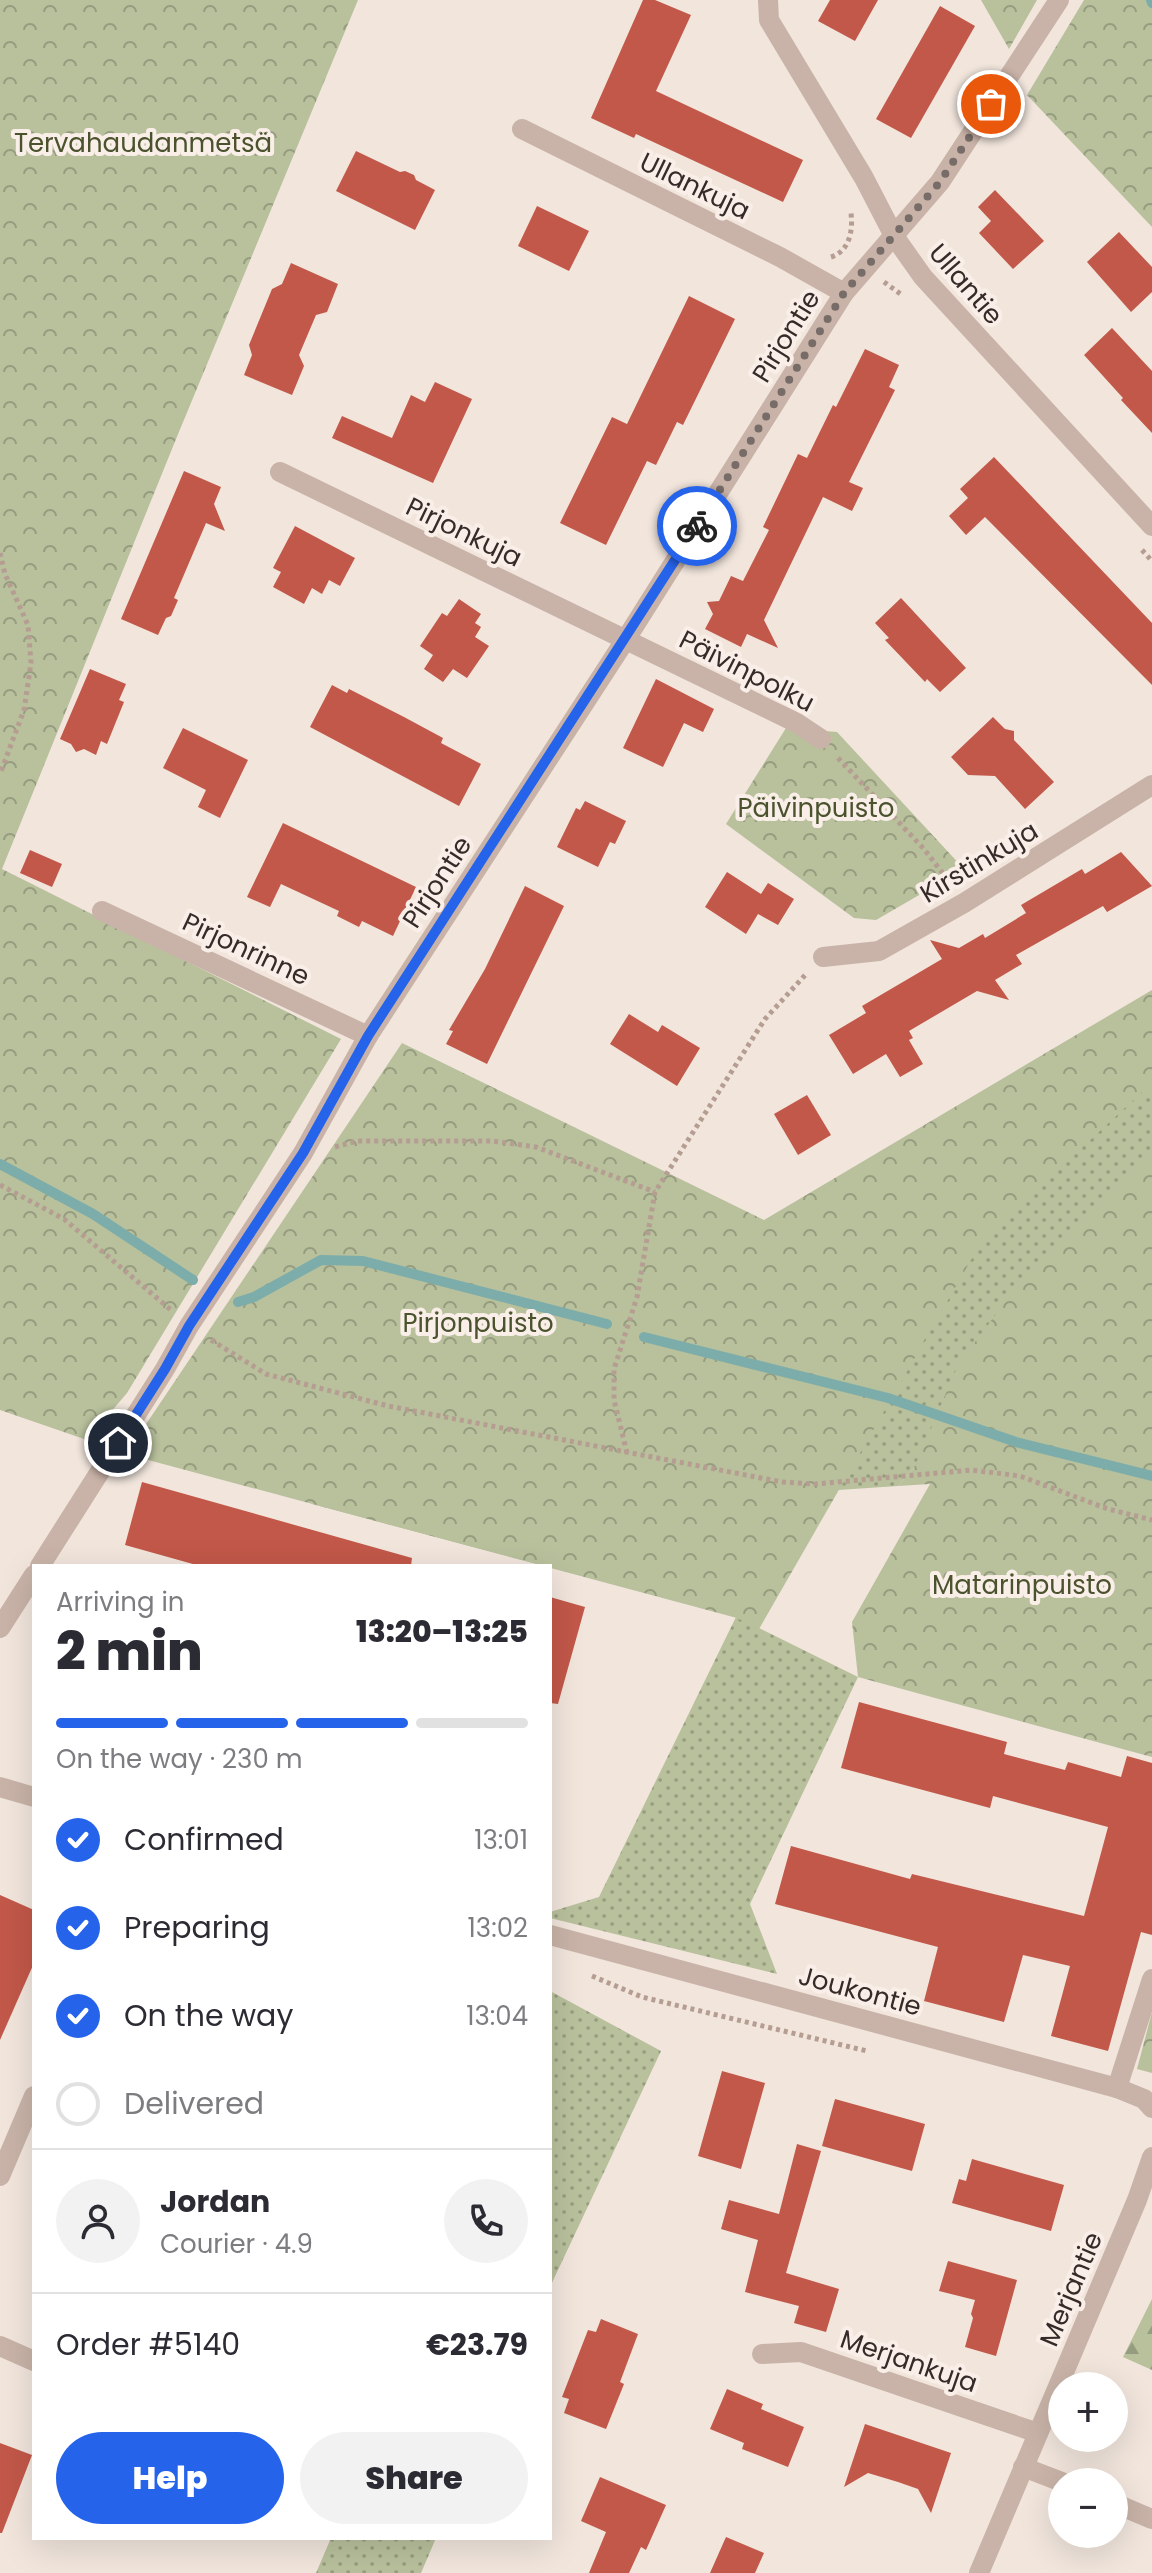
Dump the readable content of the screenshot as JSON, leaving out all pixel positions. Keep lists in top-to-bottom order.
{
  "streets": {
    "street": [
      "Ullankuja",
      "Ullantie",
      "Pirjontie",
      "Pirjonkuja",
      "Päivinpolku",
      "Kirstinkuja",
      "Pirjonrinne",
      "Joukontie",
      "Merjantie",
      "Merjankuja"
    ]
  },
  "crossings": [
    ["Ullankuja", "Pirjontie"],
    ["Ullantie", "Pirjontie"],
    ["Pirjontie", "Pirjonkuja"],
    ["Pirjontie", "Päivinpolku"],
    ["Pirjontie", "Pirjonrinne"],
    ["Pirjonkuja", "Päivinpolku"],
    ["Päivinpolku", "Kirstinkuja"],
    ["Merjantie", "Merjankuja"]
  ],
  "parks": [
    "Tervahaudanmetsä",
    "Päivinpuisto",
    "Pirjonpuisto",
    "Matarinpuisto"
  ],
  "page": {
    "heading": ["2 min", "Arriving in", "13:20–13:25"],
    "panel": [
      "Jordan",
      "Courier · 4.9",
      "Order #5140",
      "€23.79"
    ],
    "bar": "On the way · 230 m",
    "list": [
      ["Confirmed", "13:01"],
      ["Preparing", "13:02"],
      ["On the way", "13:04"],
      "Delivered"
    ],
    "map_buttons": ["+", "−"],
    "buttons": ["Help", "Share"]
  }
}
